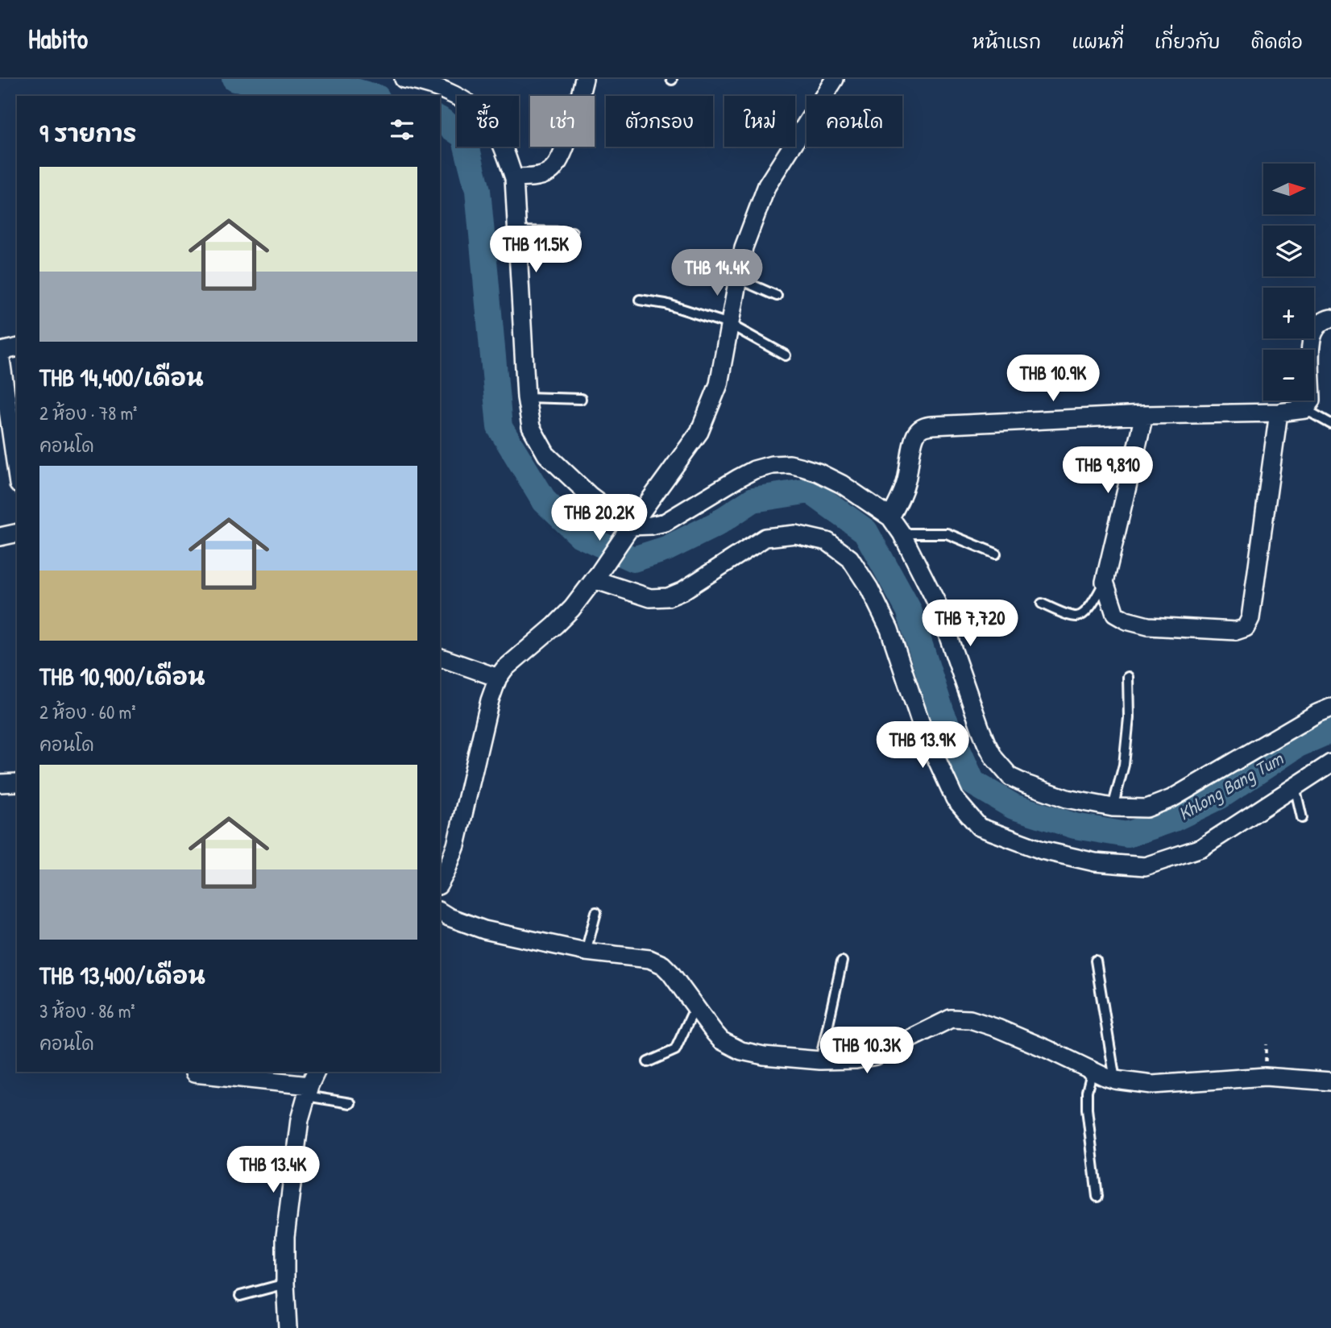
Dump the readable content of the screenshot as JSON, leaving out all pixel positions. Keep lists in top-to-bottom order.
{
  "water": ["Khlong Bang Tum"],
  "north": "right",
  "page": {
    "header": "Habito",
    "nav": [
      "หน้าแรก",
      "แผนที่",
      "เกี่ยวกับ",
      "ติดต่อ"
    ],
    "chip": [
      "ซื้อ",
      "เช่า",
      "ตัวกรอง",
      "ใหม่",
      "คอนโด"
    ],
    "heading": "9 รายการ",
    "map_buttons": ["+", "−"],
    "list": [
      {
        "name": "THB 14,400/เดือน",
        "note": "2 ห้อง · 78 m² · คอนโด"
      },
      {
        "name": "THB 10,900/เดือน",
        "note": "2 ห้อง · 60 m² · คอนโด"
      },
      {
        "name": "THB 13,400/เดือน",
        "note": "3 ห้อง · 86 m² · คอนโด"
      }
    ],
    "price": [
      "THB 11.5K",
      "THB 14.4K",
      "THB 10.9K",
      "THB 9,810",
      "THB 20.2K",
      "THB 7,720",
      "THB 13.9K",
      "THB 10.3K",
      "THB 13.4K"
    ]
  }
}
